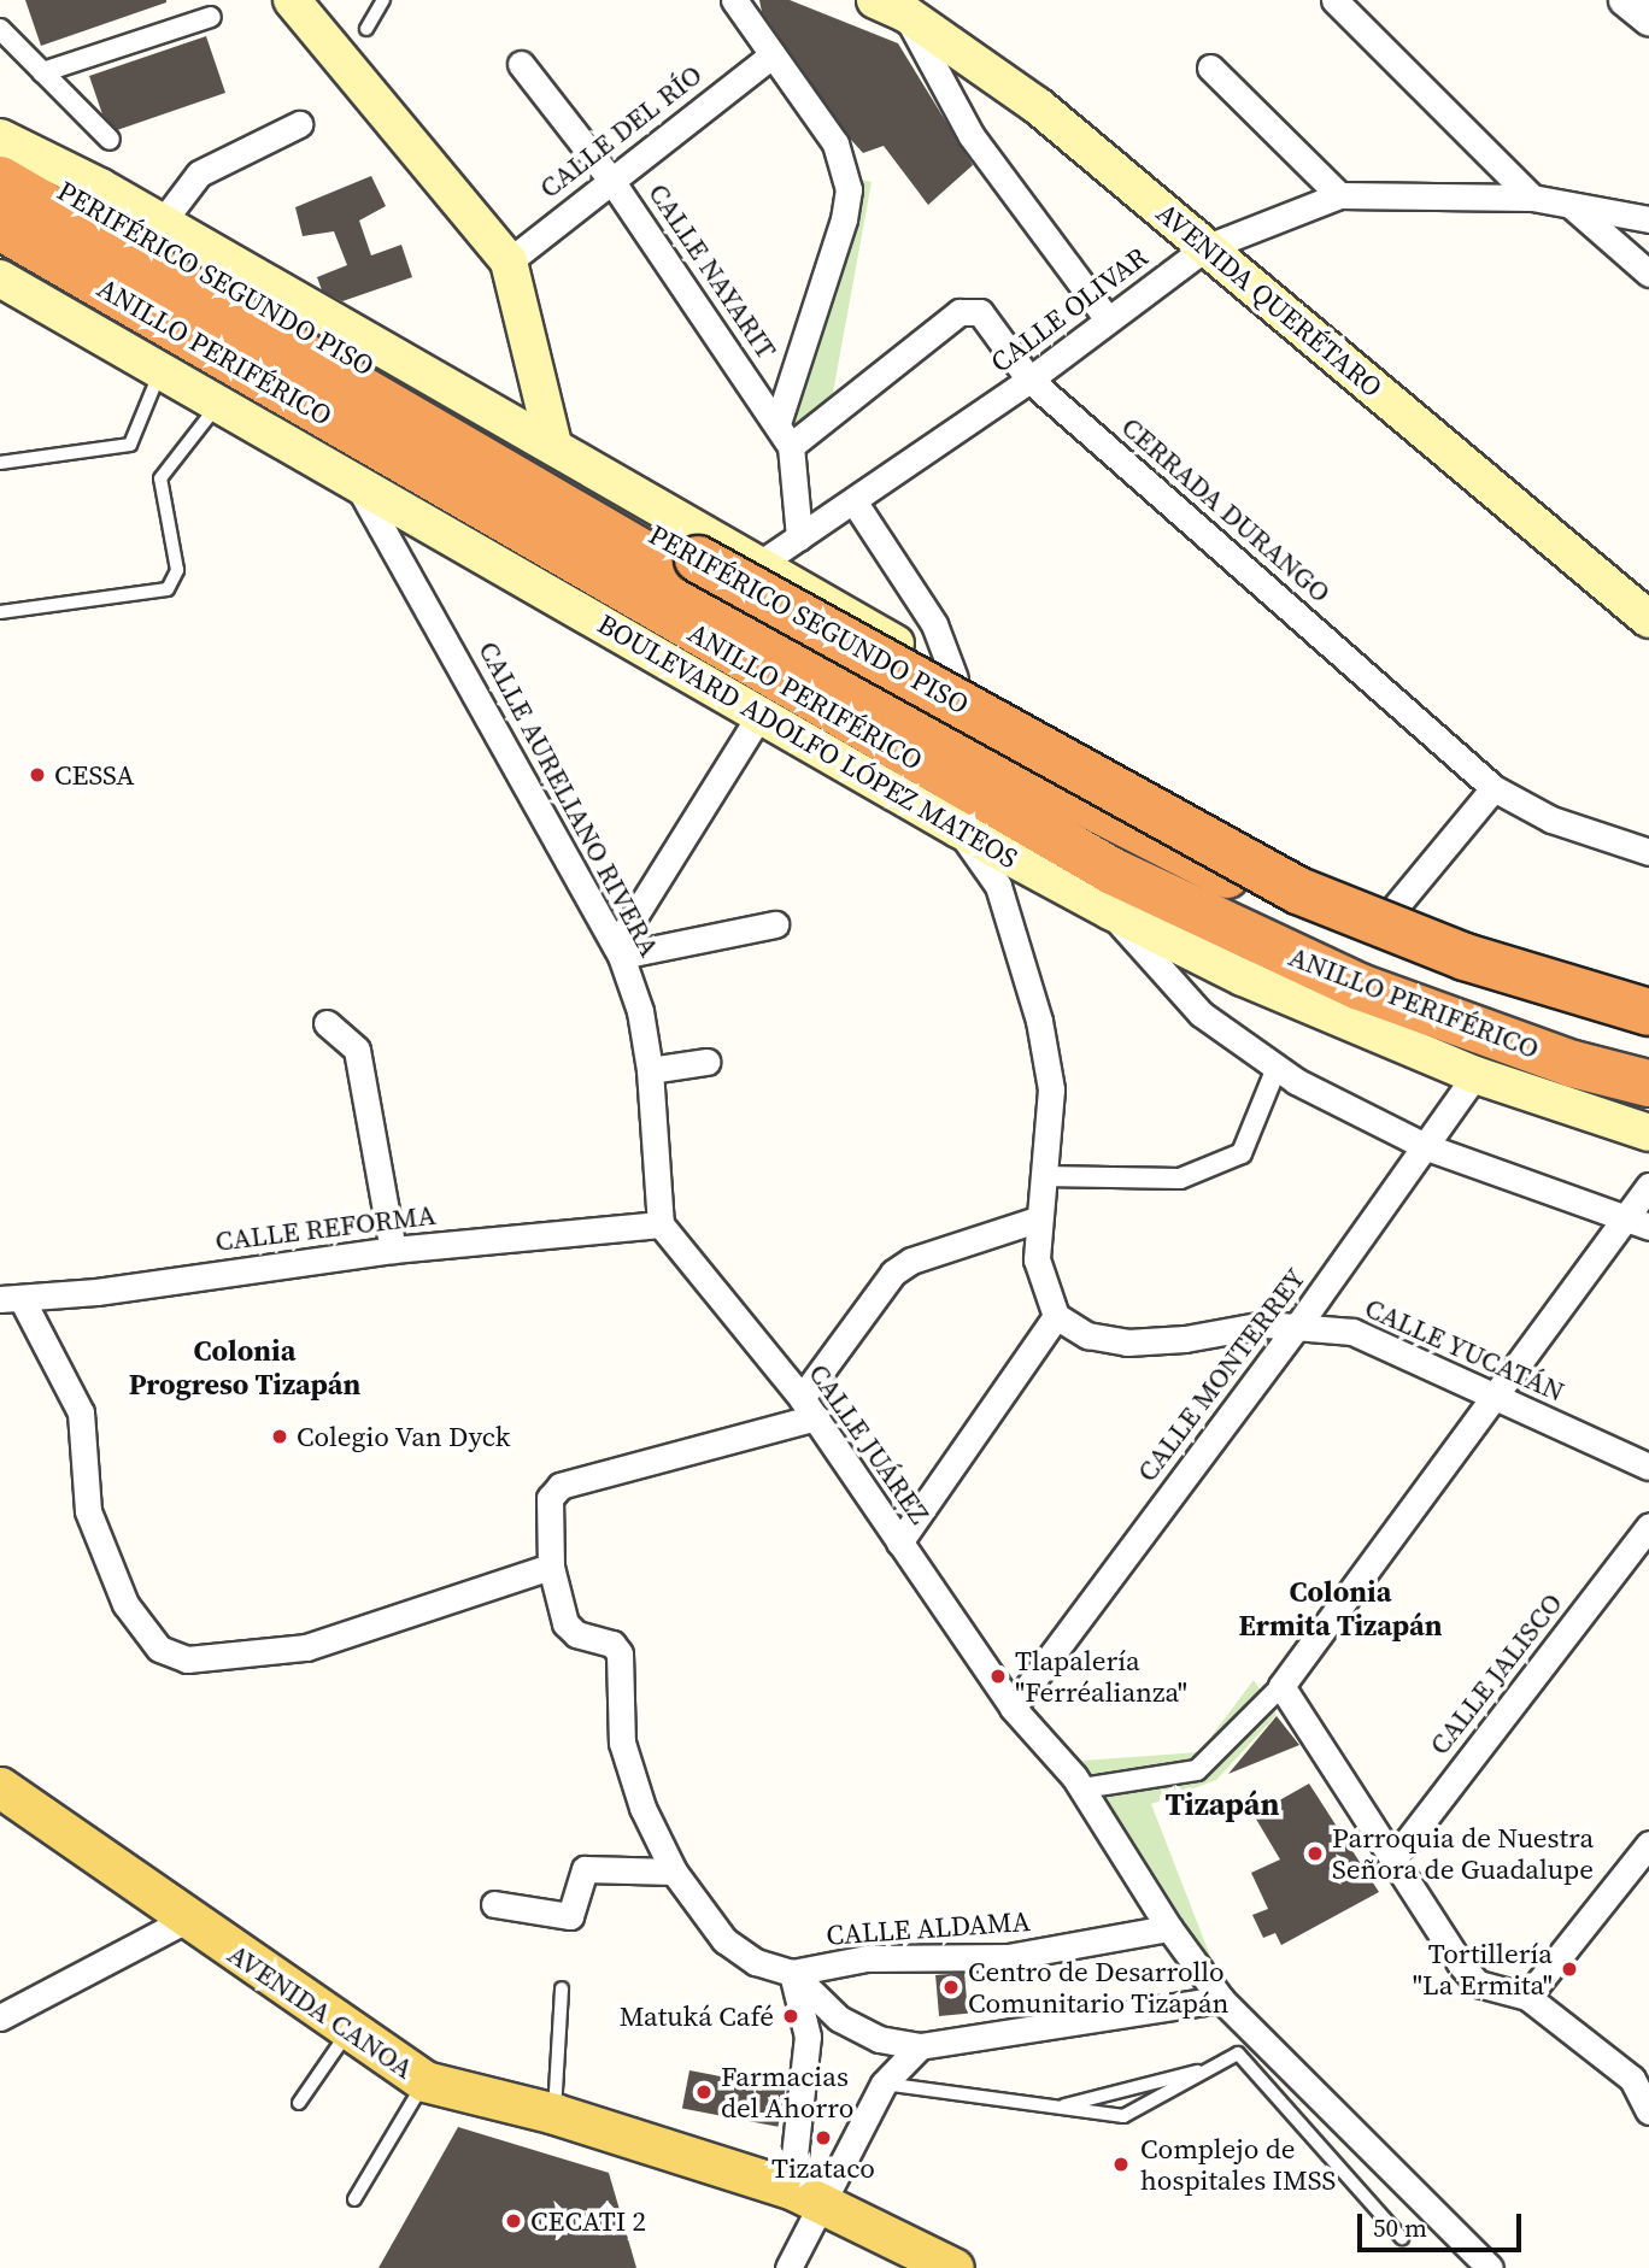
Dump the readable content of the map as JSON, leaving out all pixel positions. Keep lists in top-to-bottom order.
{
  "streets": {
    "highway": ["PERIFÉRICO SEGUNDO PISO", "ANILLO PERIFÉRICO"],
    "main road": ["AVENIDA QUERÉTARO", "BOULEVARD ADOLFO LÓPEZ MATEOS", "AVENIDA CANOA"],
    "street": [
      "CALLE DEL RÍO",
      "CALLE NAYARIT",
      "CALLE OLIVAR",
      "CERRADA DURANGO",
      "CALLE AURELIANO RIVERA",
      "CALLE REFORMA",
      "CALLE YUCATÁN",
      "CALLE MONTERREY",
      "CALLE JUÁREZ",
      "CALLE JALISCO",
      "CALLE ALDAMA"
    ]
  },
  "crossings": [
    ["CALLE DEL RÍO", "CALLE NAYARIT"],
    ["CALLE NAYARIT", "CALLE OLIVAR"],
    ["CALLE NAYARIT", "CERRADA DURANGO"],
    ["AVENIDA QUERÉTARO", "CALLE OLIVAR"],
    ["CALLE OLIVAR", "CERRADA DURANGO"],
    ["BOULEVARD ADOLFO LÓPEZ MATEOS", "CALLE AURELIANO RIVERA"],
    ["BOULEVARD ADOLFO LÓPEZ MATEOS", "CALLE MONTERREY"],
    ["CALLE AURELIANO RIVERA", "CALLE REFORMA"],
    ["CALLE AURELIANO RIVERA", "CALLE JUÁREZ"],
    ["CALLE REFORMA", "CALLE JUÁREZ"],
    ["CALLE YUCATÁN", "CALLE MONTERREY"],
    ["CALLE MONTERREY", "CALLE JUÁREZ"],
    ["CALLE JUÁREZ", "CALLE ALDAMA"]
  ],
  "districts": ["Colonia Progreso Tizapán", "Colonia Ermita Tizapán", "Tizapán"],
  "places": [
    "CESSA",
    "Colegio Van Dyck",
    "Tlapalería \"Ferréalianza\"",
    "Parroquia de Nuestra Señora de Guadalupe",
    "Tortillería \"La Ermita\"",
    "Centro de Desarrollo Comunitario Tizapán",
    "Matuká Café",
    "Farmacias del Ahorro",
    "Tizataco",
    "Complejo de hospitales IMSS",
    "CECATI 2"
  ],
  "scale_bar": "50 m"
}
